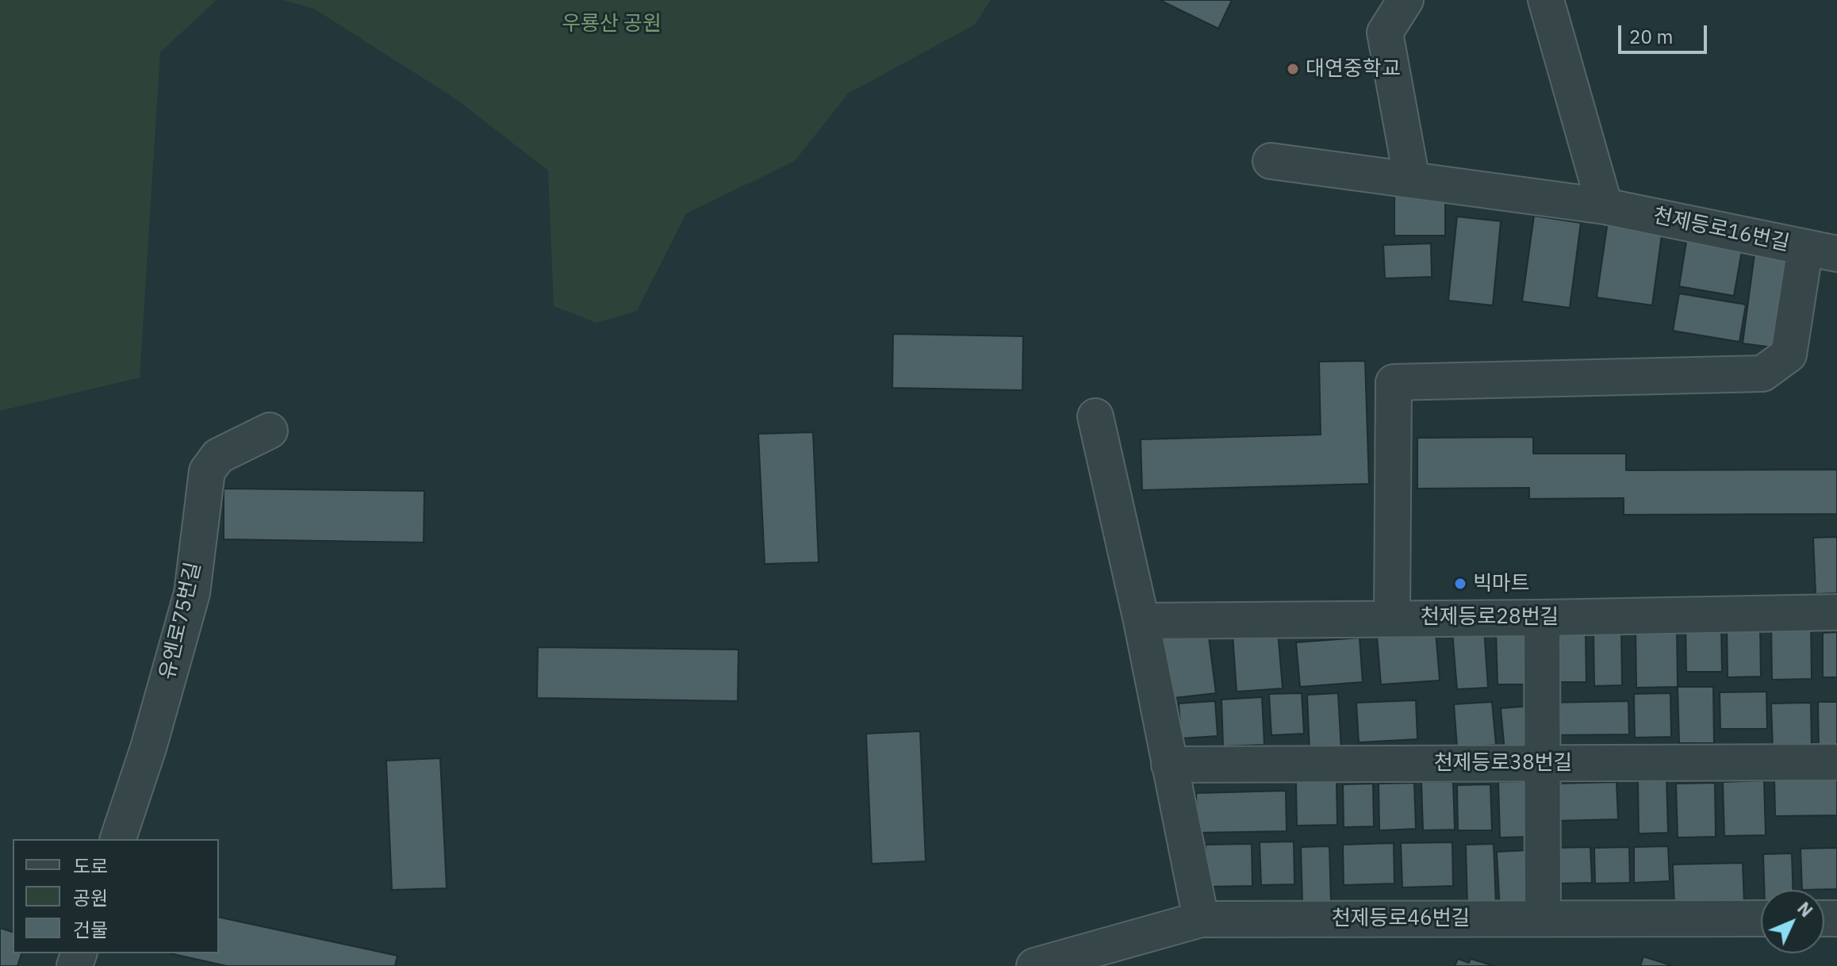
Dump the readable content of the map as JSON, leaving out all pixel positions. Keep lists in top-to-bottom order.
{
  "streets": {
    "street": [
      "천제등로16번길",
      "천제등로28번길",
      "유엔로75번길",
      "천제등로38번길",
      "천제등로46번길"
    ]
  },
  "parks": ["우룡산 공원"],
  "places": ["대연중학교", "빅마트"],
  "legend": ["도로", "공원", "건물"],
  "scale_bar": "20 m",
  "north": "top right"
}
